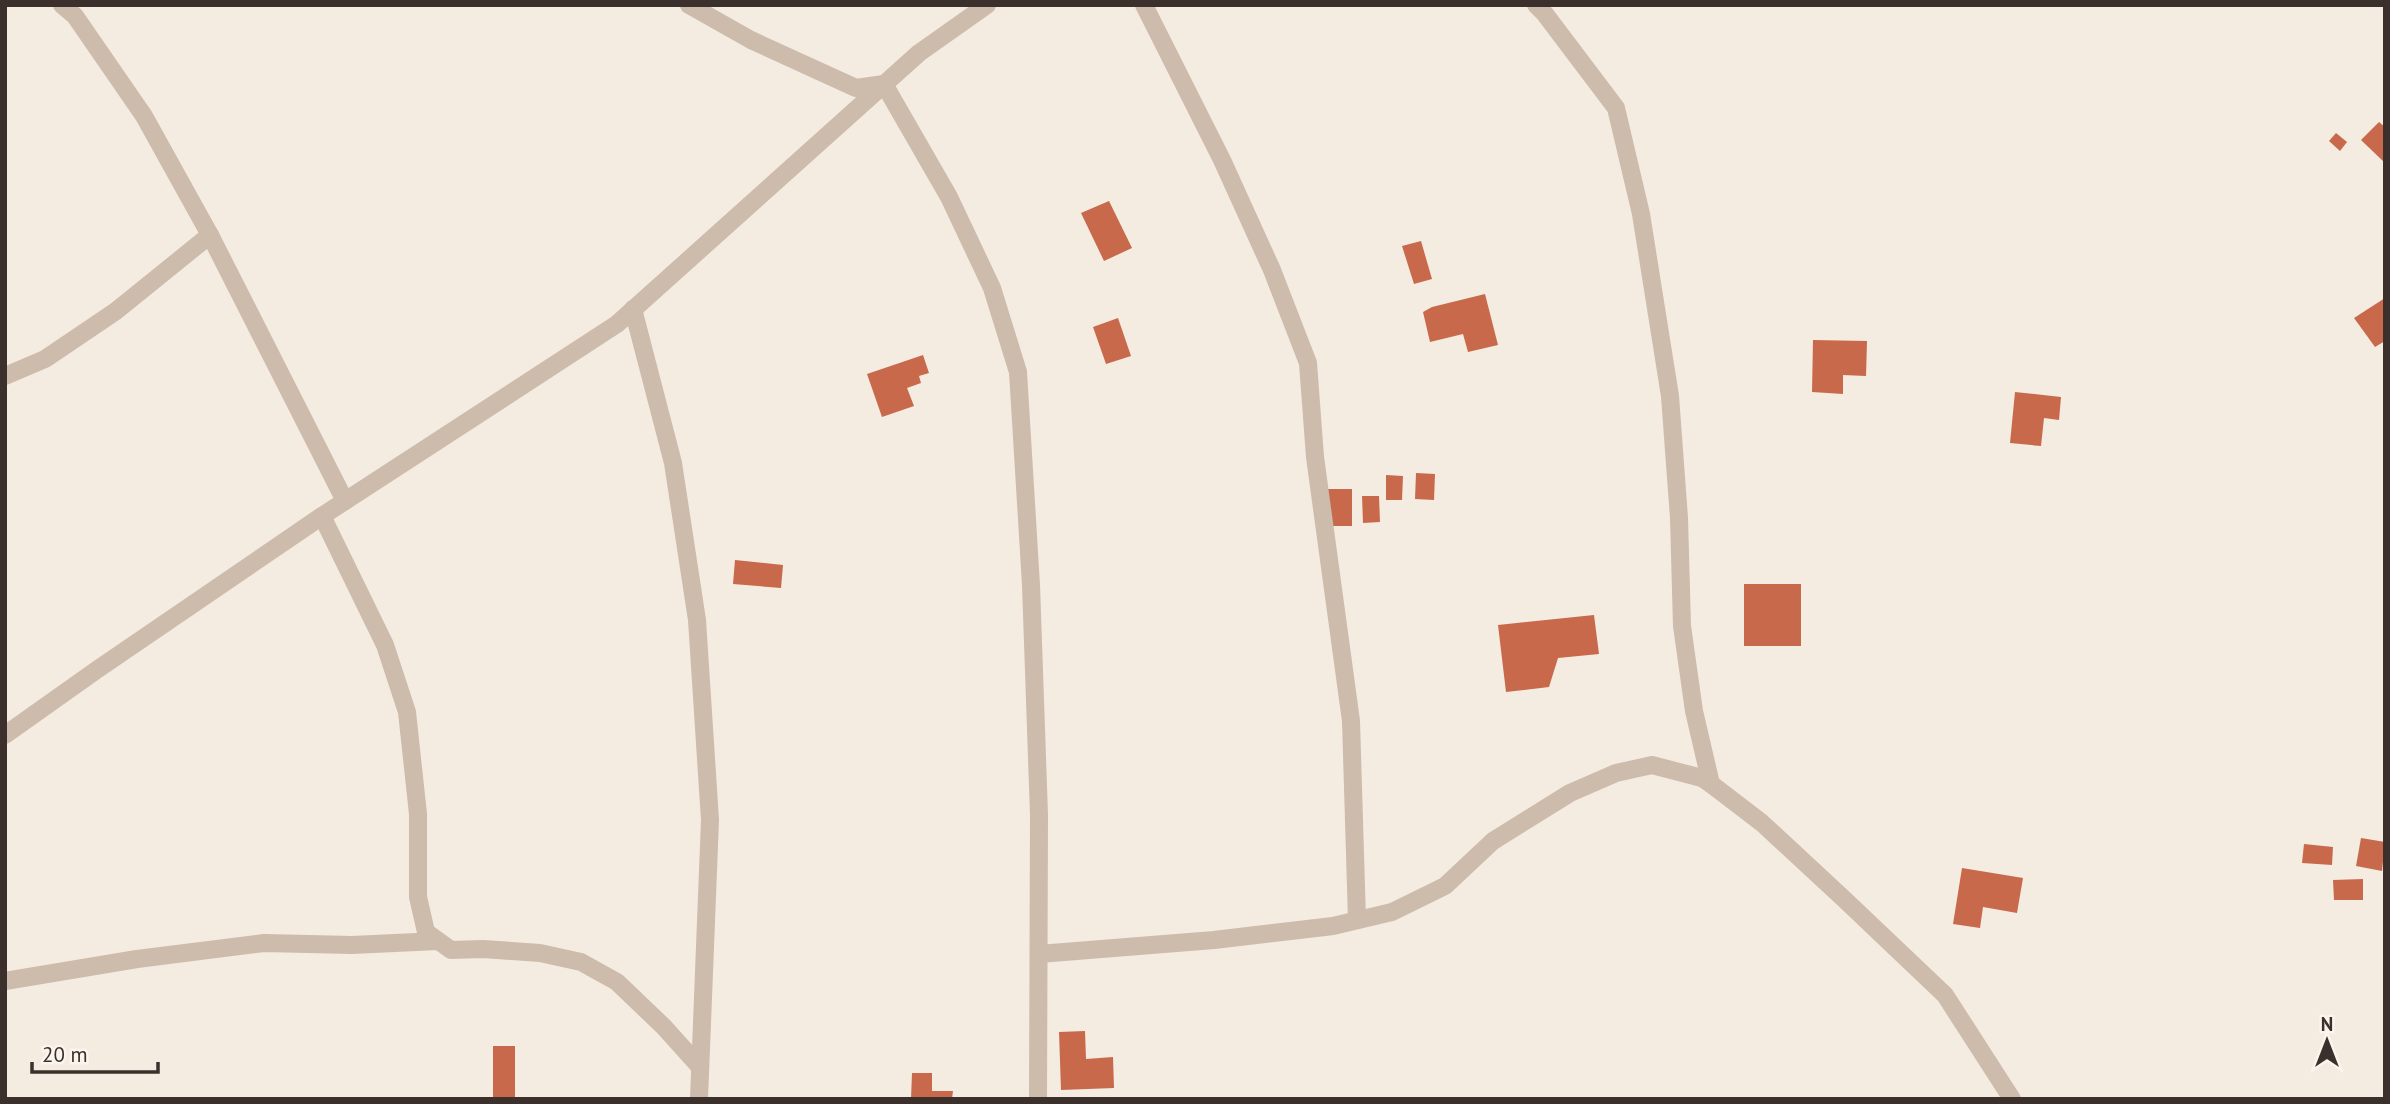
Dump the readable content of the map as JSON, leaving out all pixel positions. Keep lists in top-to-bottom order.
{
  "scale_bar": "20 m",
  "north": "top"
}
